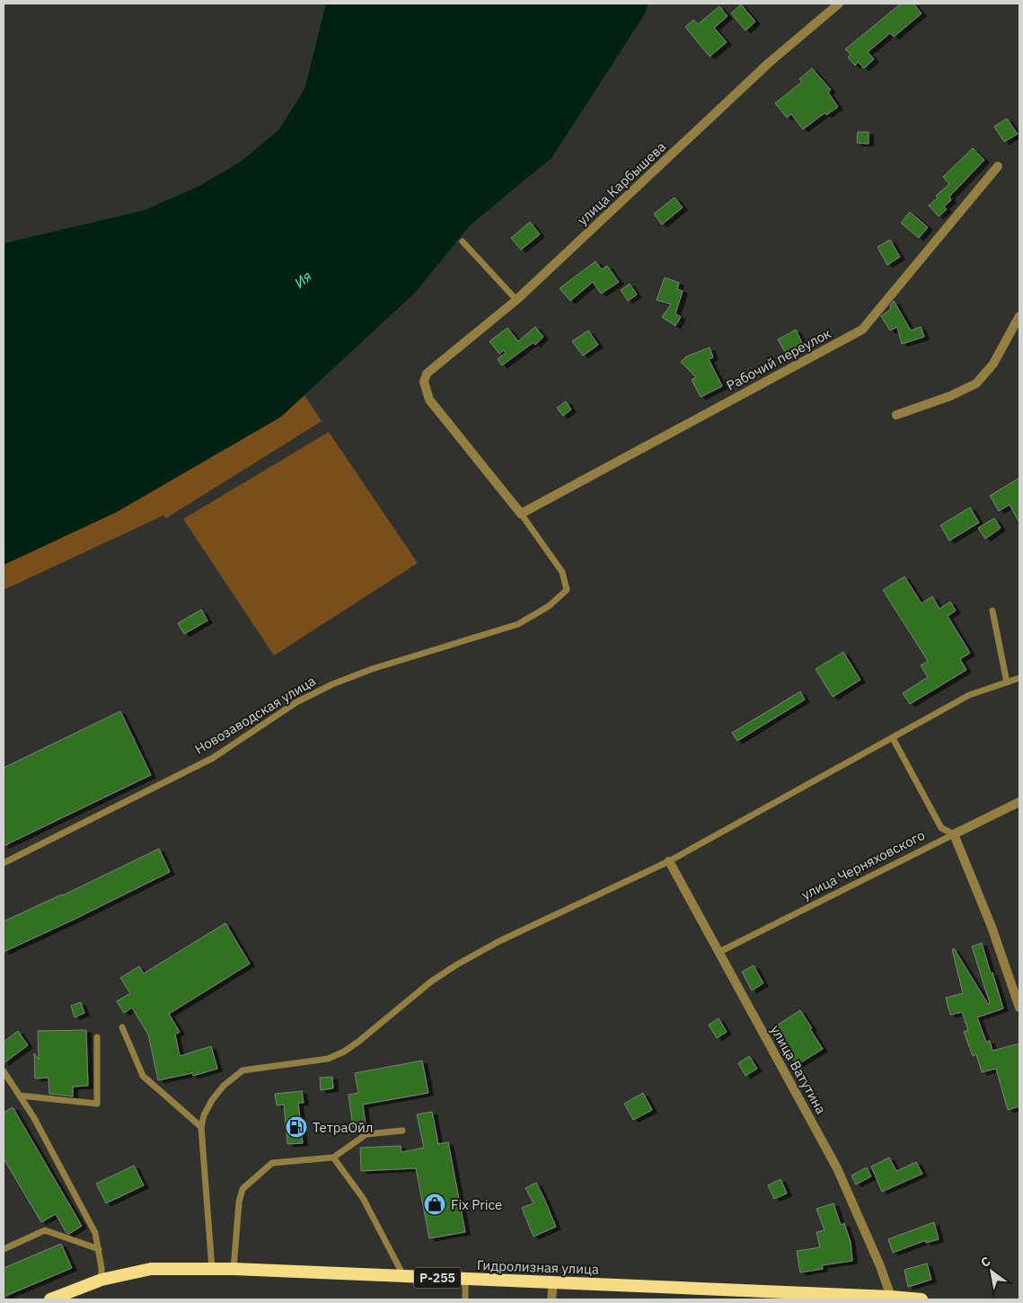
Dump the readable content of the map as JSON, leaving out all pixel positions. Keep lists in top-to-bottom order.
{
  "streets": {
    "highway": ["Гидролизная улица", "Р-255"],
    "street": [
      "улица Карбышева",
      "Рабочий переулок",
      "улица Черняховского",
      "улица Ватутина"
    ],
    "lane": ["Новозаводская улица"]
  },
  "crossings": [
    ["улица Карбышева", "Рабочий переулок"],
    ["улица Карбышева", "Новозаводская улица"],
    ["Рабочий переулок", "Новозаводская улица"],
    ["улица Черняховского", "улица Ватутина"],
    ["улица Ватутина", "Гидролизная улица"]
  ],
  "water": ["Ия"],
  "places": {
    "fuel station": ["ТетраОйл"],
    "shop": ["Fix Price"]
  },
  "north": "top left"
}
